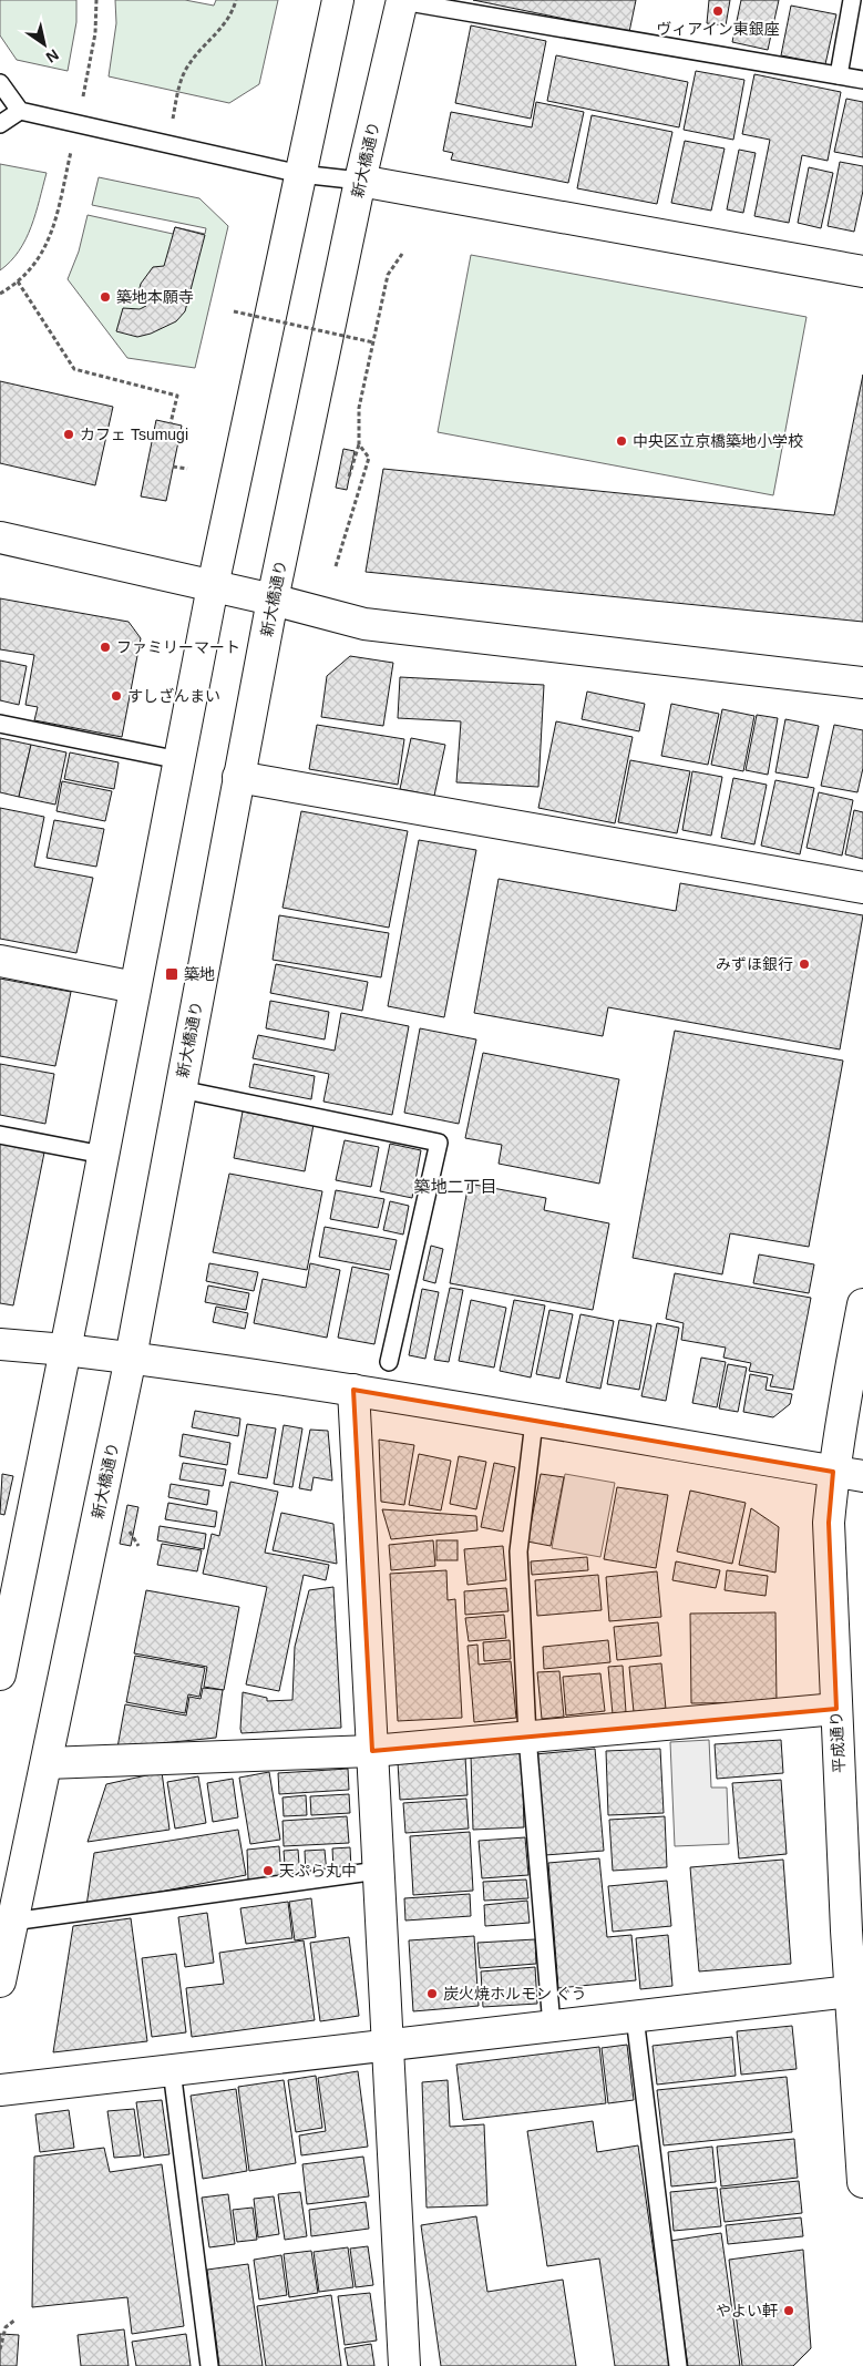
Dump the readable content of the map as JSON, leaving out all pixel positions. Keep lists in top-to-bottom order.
{
  "streets": {
    "street": ["新大橋通り", "平成通り"]
  },
  "districts": ["築地二丁目"],
  "places": {
    "other": [
      "ヴィアイン東銀座",
      "築地本願寺",
      "カフェ Tsumugi",
      "中央区立京橋築地小学校",
      "ファミリーマート",
      "すしざんまい",
      "みずほ銀行",
      "天ぷら丸中",
      "炭火焼ホルモン ぐう",
      "やよい軒"
    ],
    "transit": ["築地"]
  },
  "north": "bottom right"
}
